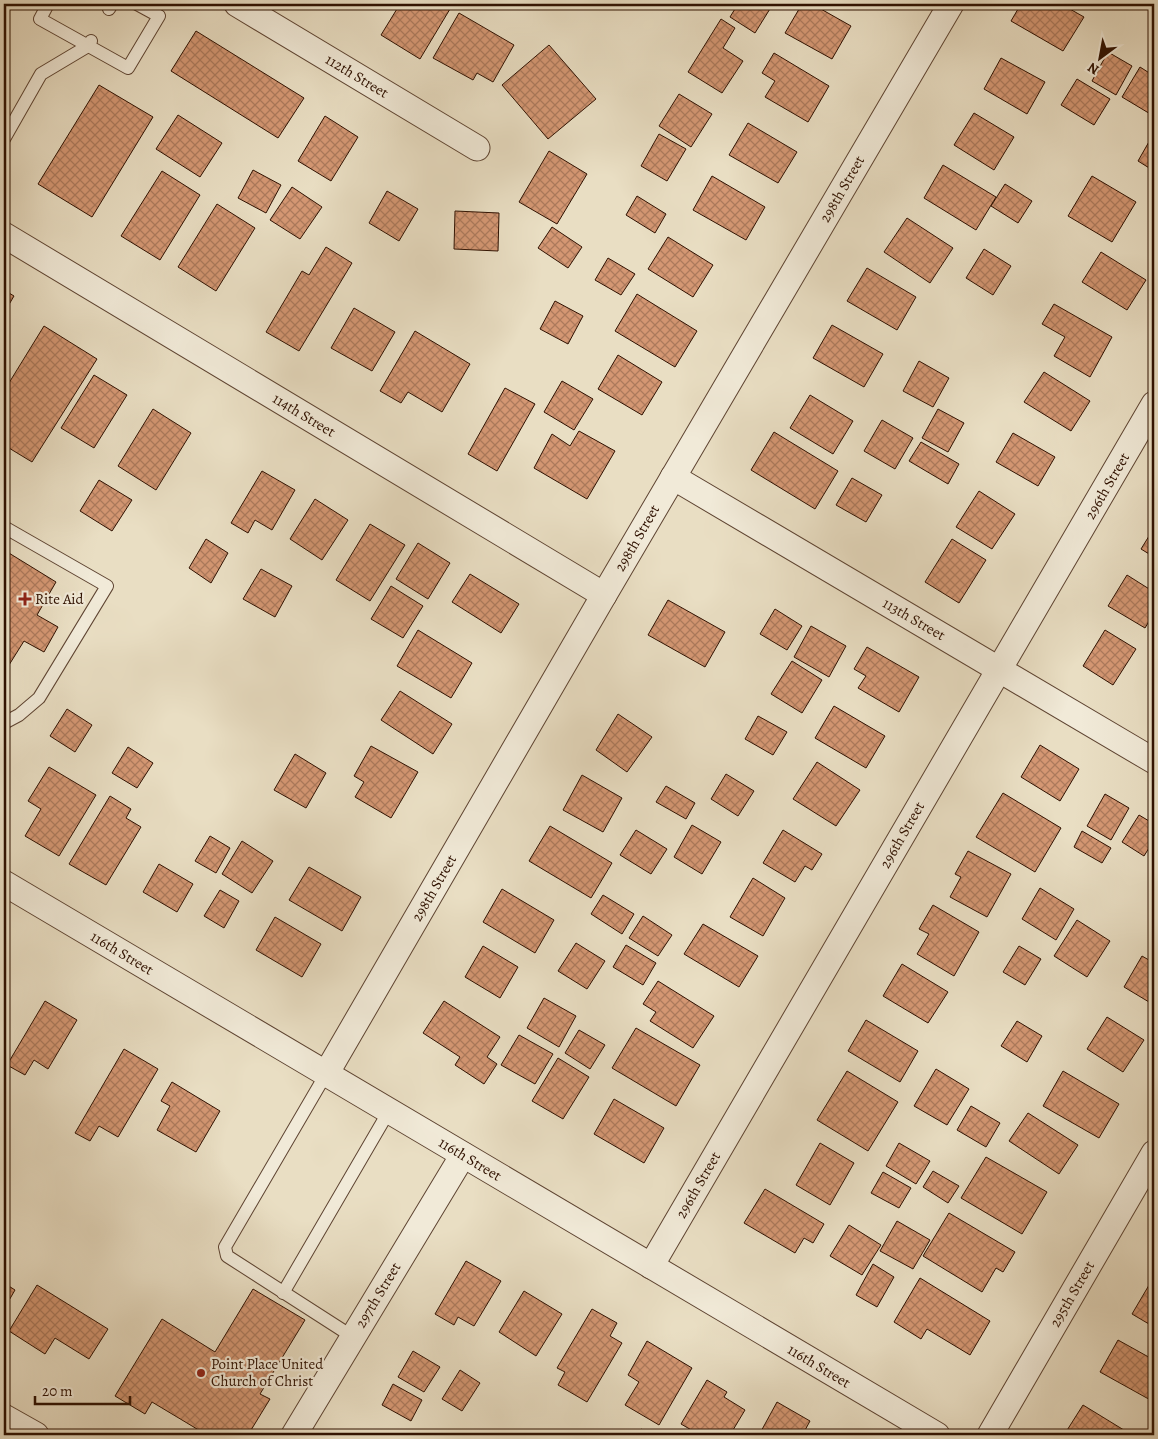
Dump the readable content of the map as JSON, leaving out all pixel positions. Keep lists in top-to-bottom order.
{
  "streets": {
    "street": [
      "112th Street",
      "298th Street",
      "114th Street",
      "296th Street",
      "113th Street",
      "116th Street",
      "295th Street",
      "297th Street"
    ]
  },
  "crossings": [
    ["298th Street", "114th Street"],
    ["298th Street", "113th Street"],
    ["298th Street", "116th Street"],
    ["296th Street", "113th Street"],
    ["296th Street", "116th Street"],
    ["116th Street", "297th Street"]
  ],
  "places": {
    "health": ["Rite Aid"],
    "other": ["Point Place United Church of Christ"]
  },
  "scale_bar": "20 m",
  "north": "bottom left"
}
